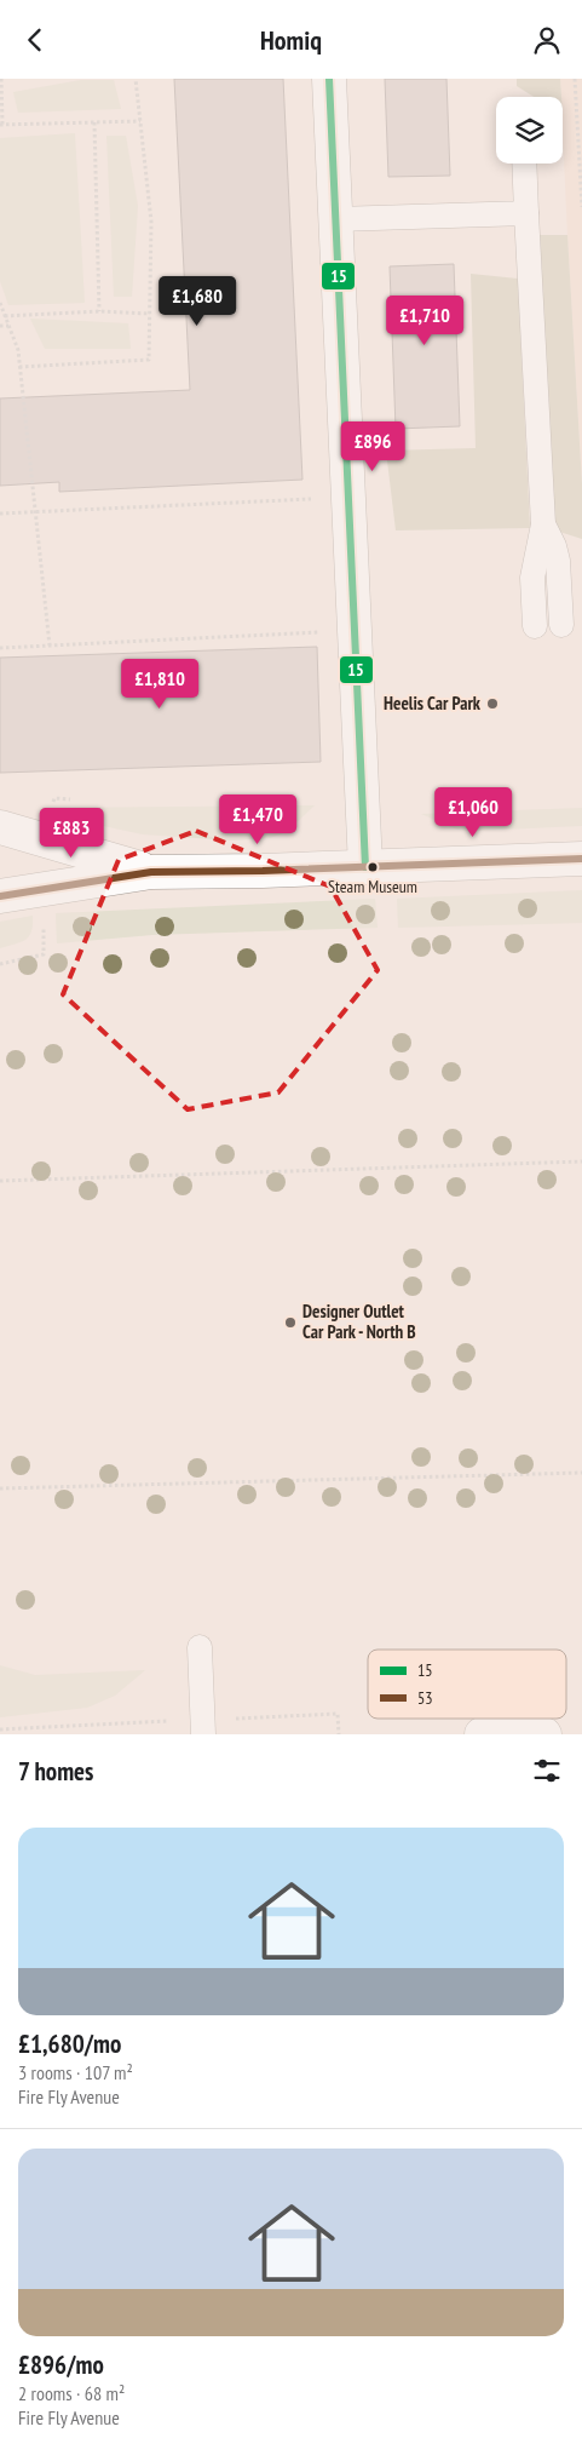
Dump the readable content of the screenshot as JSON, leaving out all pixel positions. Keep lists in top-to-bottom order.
{
  "places": ["Heelis Car Park", "Steam Museum", "Designer Outlet Car Park - North B"],
  "lines": ["transit line 15", "transit line 53"],
  "legend": ["15", "53"],
  "page": {
    "header": "Homiq",
    "price": [
      "£1,680",
      "£1,710",
      "£896",
      "£1,810",
      "£1,060",
      "£1,470",
      "£883"
    ],
    "heading": "7 homes",
    "list": [
      {
        "name": "£1,680/mo",
        "note": "3 rooms · 107 m² · Fire Fly Avenue"
      },
      {
        "name": "£896/mo",
        "note": "2 rooms · 68 m² · Fire Fly Avenue"
      }
    ]
  }
}
